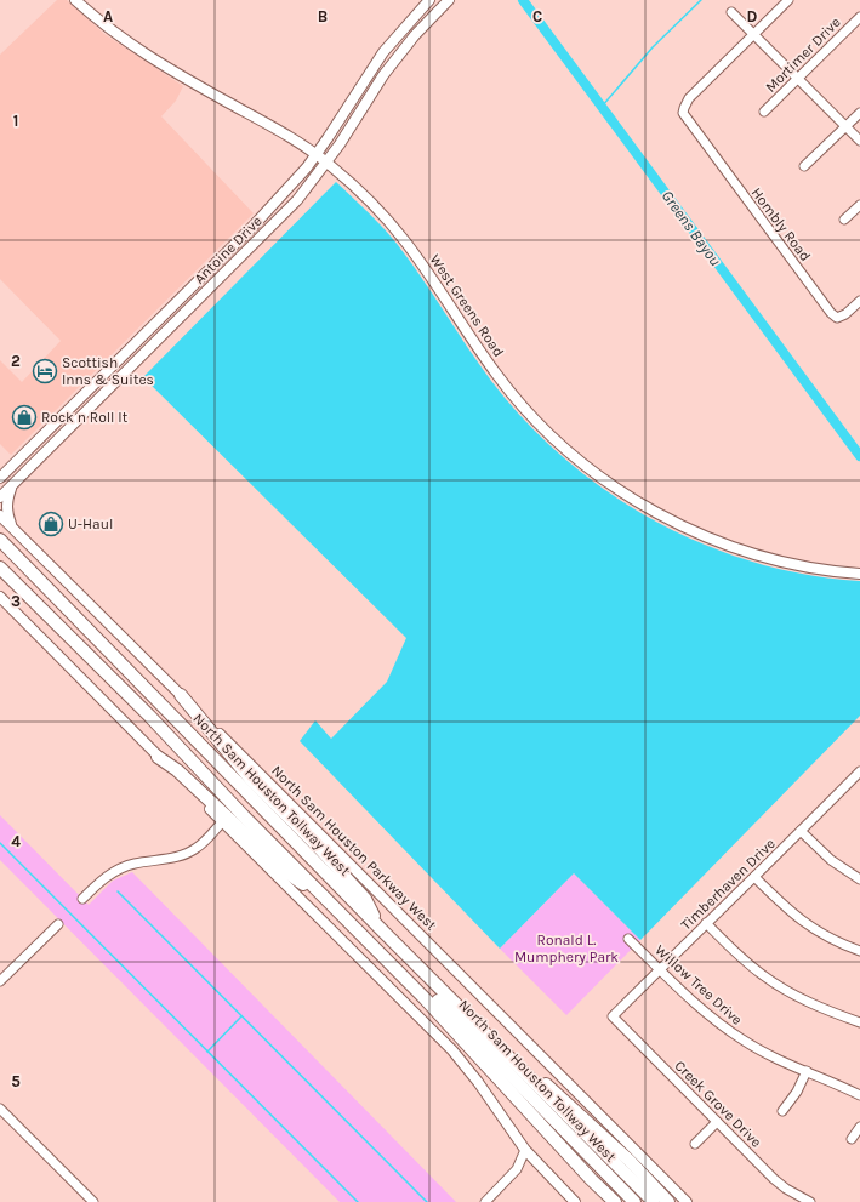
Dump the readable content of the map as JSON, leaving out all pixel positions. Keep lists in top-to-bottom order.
{
  "streets": {
    "highway": ["North Sam Houston Tollway West"],
    "main road": ["Antoine Drive", "West Greens Road", "North Sam Houston Parkway West"],
    "street": [
      "Mortimer Drive",
      "Hombly Road",
      "Timberhaven Drive",
      "Willow Tree Drive",
      "Creek Grove Drive"
    ]
  },
  "crossings": [
    ["Antoine Drive", "West Greens Road"],
    ["Timberhaven Drive", "Willow Tree Drive"],
    ["Timberhaven Drive", "Creek Grove Drive"]
  ],
  "water": ["Greens Bayou"],
  "parks": ["Ronald L. Mumphery Park"],
  "places": {
    "hotel": ["Scottish Inns & Suites"],
    "shop": ["Rock n Roll It", "U-Haul"]
  },
  "grid": {
    "columns": [
      "A",
      "B",
      "C",
      "D"
    ],
    "rows": [
      "1",
      "2",
      "3",
      "4",
      "5"
    ]
  }
}
